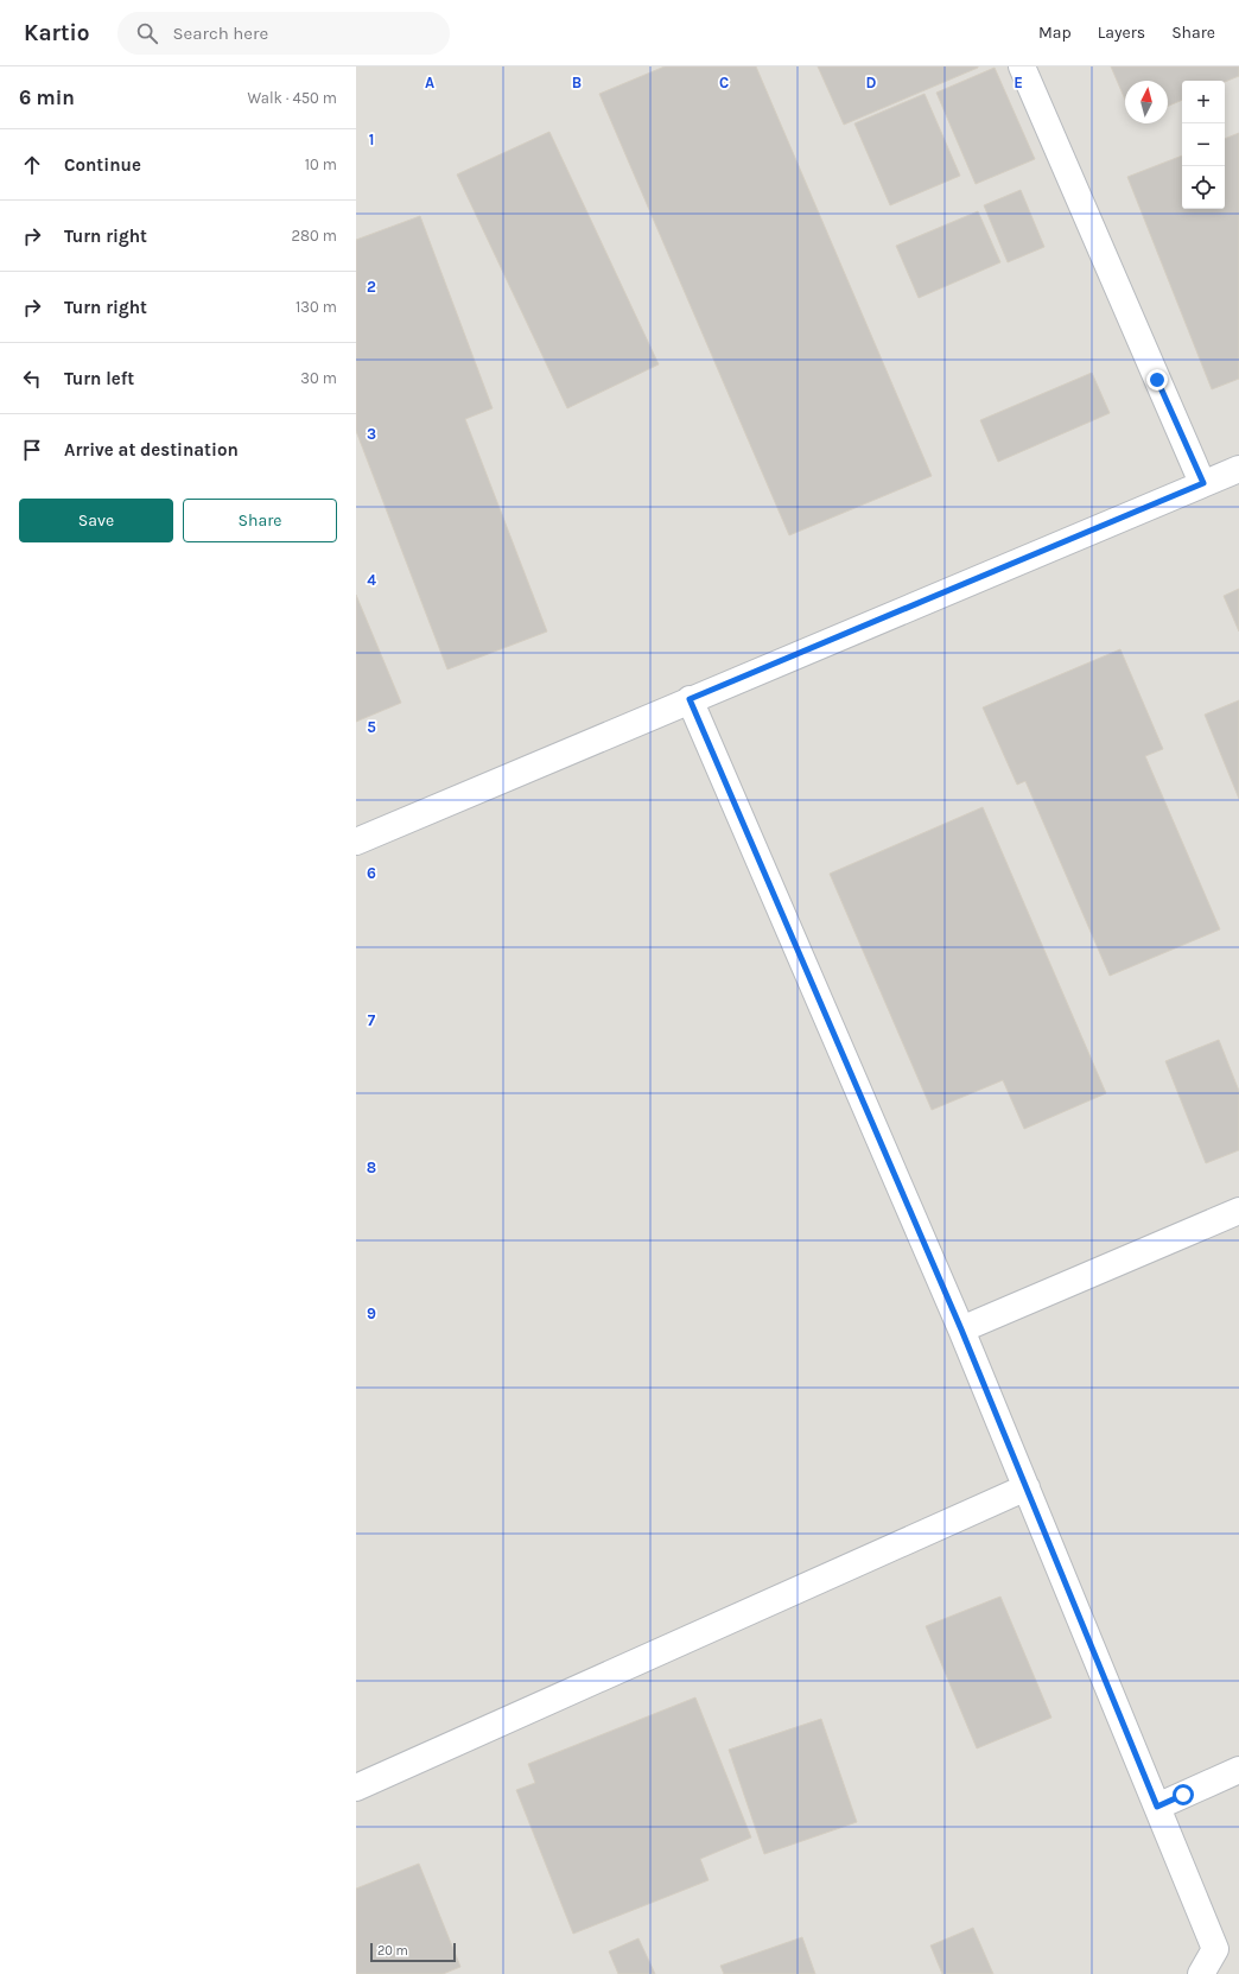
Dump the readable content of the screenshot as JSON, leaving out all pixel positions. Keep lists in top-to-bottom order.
{
  "scale_bar": "20 m",
  "north": "top",
  "page": {
    "header": "Kartio",
    "search": "Search here",
    "nav": ["Map", "Layers", "Share"],
    "heading": ["6 min", "Walk · 450 m"],
    "map_buttons": ["+", "−"],
    "list": [
      ["Continue", "10 m"],
      ["Turn right", "280 m"],
      ["Turn right", "130 m"],
      ["Turn left", "30 m"],
      "Arrive at destination"
    ],
    "buttons": ["Save", "Share"],
    "scale": "20 m"
  },
  "grid": {
    "columns": [
      "A",
      "B",
      "C",
      "D",
      "E"
    ],
    "rows": [
      "1",
      "2",
      "3",
      "4",
      "5",
      "6",
      "7",
      "8",
      "9"
    ]
  }
}
